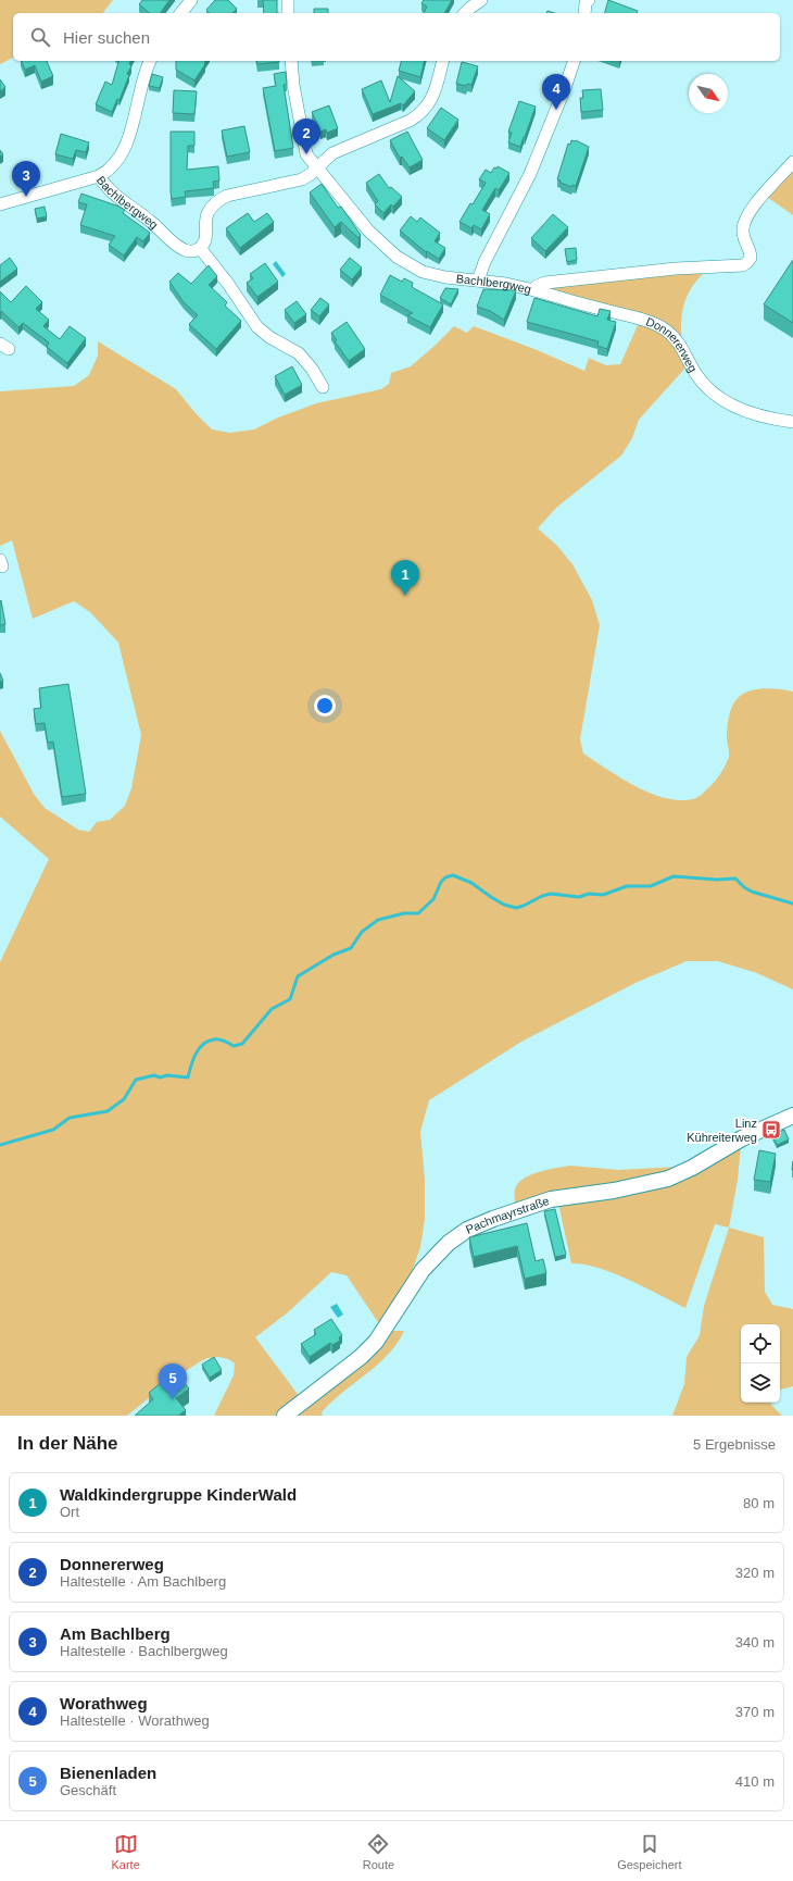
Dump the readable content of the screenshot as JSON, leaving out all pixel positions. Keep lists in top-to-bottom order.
{
  "streets": {
    "street": ["Bachlbergweg", "Donnererweg", "Pachmayrstraße"]
  },
  "crossings": [
    ["Bachlbergweg", "Donnererweg"]
  ],
  "places": {
    "bus stop": ["Linz Kühreiterweg"]
  },
  "north": "bottom right",
  "page": {
    "search": "Hier suchen",
    "pins": [
      "4",
      "2",
      "3",
      "1",
      "5"
    ],
    "heading": ["In der Nähe", "5 Ergebnisse"],
    "list": [
      {
        "mark": "1",
        "name": "Waldkindergruppe KinderWald",
        "note": "Ort",
        "value": "80 m"
      },
      {
        "mark": "2",
        "name": "Donnererweg",
        "note": "Haltestelle · Am Bachlberg",
        "value": "320 m"
      },
      {
        "mark": "3",
        "name": "Am Bachlberg",
        "note": "Haltestelle · Bachlbergweg",
        "value": "340 m"
      },
      {
        "mark": "4",
        "name": "Worathweg",
        "note": "Haltestelle · Worathweg",
        "value": "370 m"
      },
      {
        "mark": "5",
        "name": "Bienenladen",
        "note": "Geschäft",
        "value": "410 m"
      }
    ],
    "nav": ["Karte", "Route", "Gespeichert"]
  }
}
